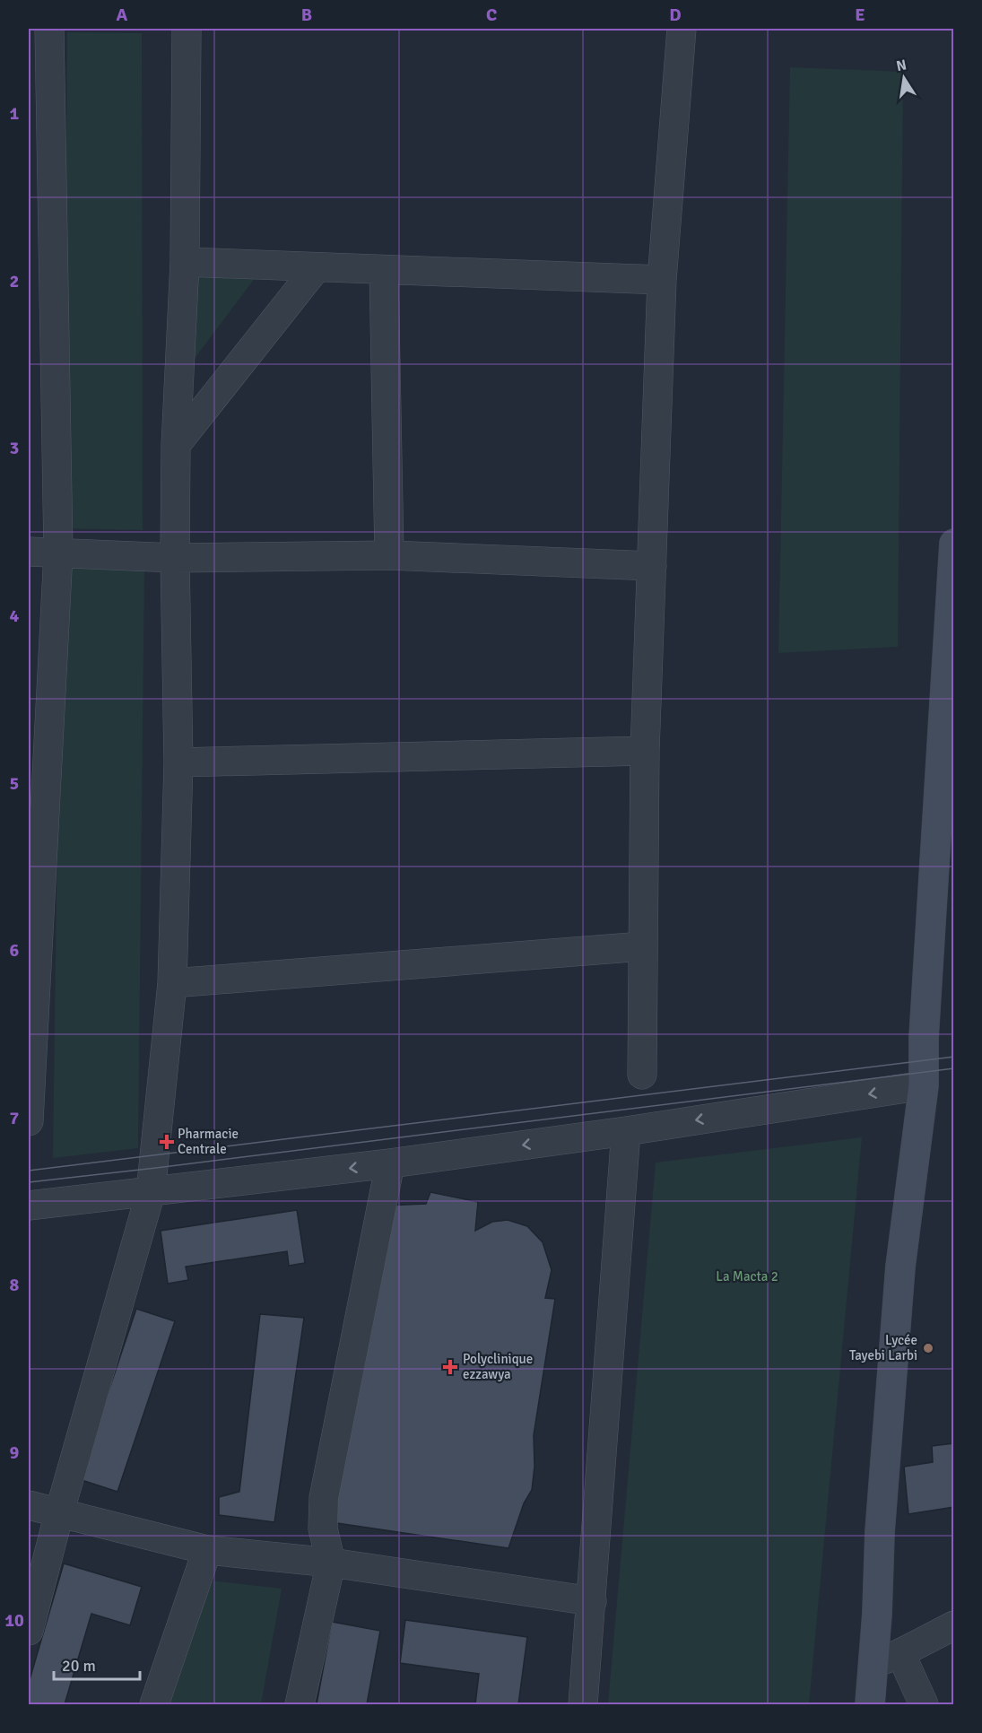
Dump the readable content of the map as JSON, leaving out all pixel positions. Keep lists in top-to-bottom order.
{
  "parks": ["La Macta 2"],
  "places": {
    "health": ["Pharmacie Centrale", "Polyclinique ezzawya"],
    "other": ["Lycée Tayebi Larbi"]
  },
  "scale_bar": "20 m",
  "north": "top",
  "grid": {
    "columns": [
      "A",
      "B",
      "C",
      "D",
      "E"
    ],
    "rows": [
      "1",
      "2",
      "3",
      "4",
      "5",
      "6",
      "7",
      "8",
      "9",
      "10"
    ]
  }
}
